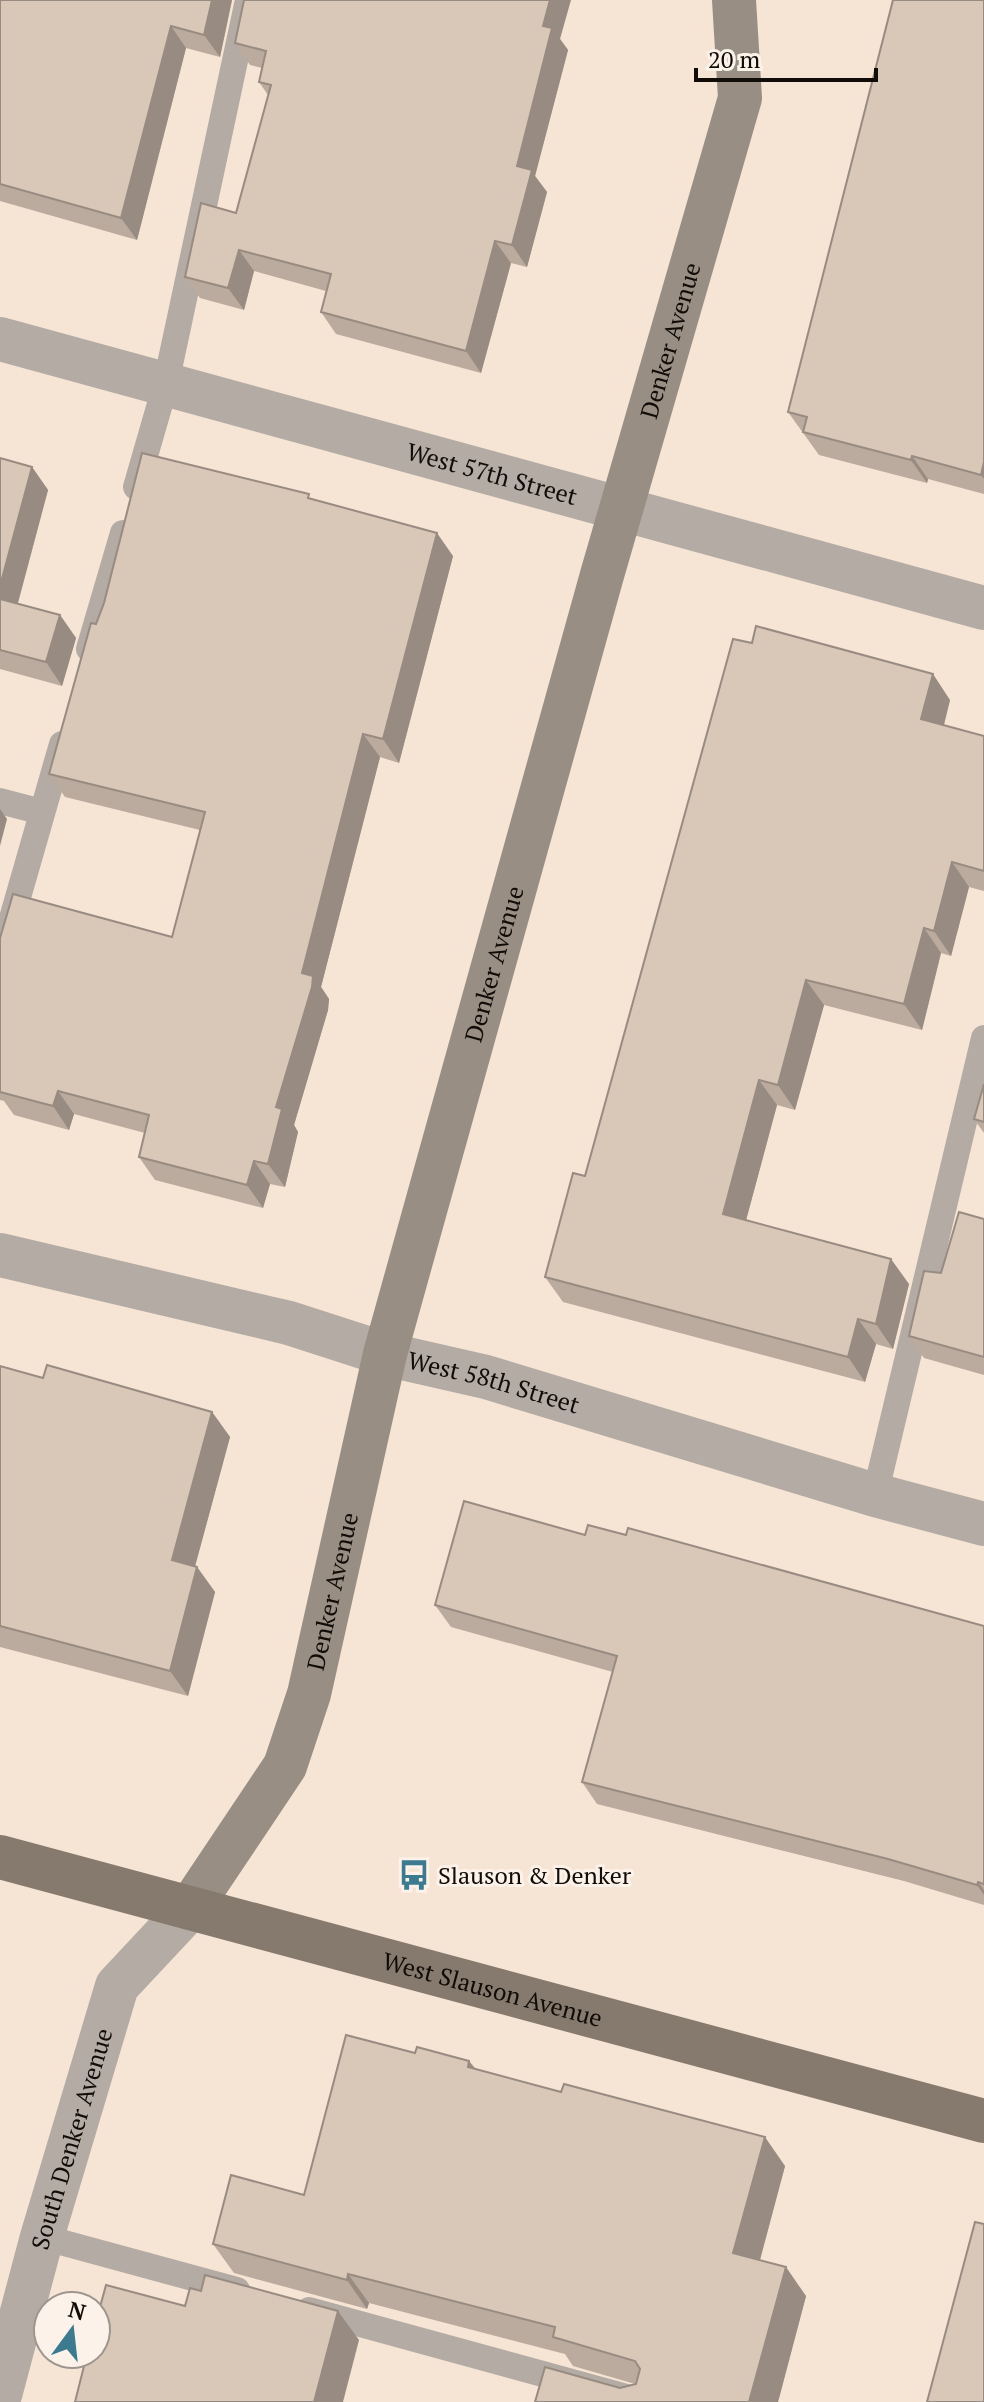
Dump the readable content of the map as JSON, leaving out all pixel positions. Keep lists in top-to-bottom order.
{
  "streets": {
    "main road": ["West Slauson Avenue"],
    "street": [
      "Denker Avenue",
      "West 57th Street",
      "West 58th Street",
      "South Denker Avenue"
    ]
  },
  "crossings": [
    ["Denker Avenue", "West 57th Street"],
    ["Denker Avenue", "West 58th Street"],
    ["Denker Avenue", "West Slauson Avenue"],
    ["Denker Avenue", "South Denker Avenue"],
    ["West Slauson Avenue", "South Denker Avenue"]
  ],
  "places": {
    "bus stop": ["Slauson & Denker"]
  },
  "scale_bar": "20 m",
  "north": "top"
}
